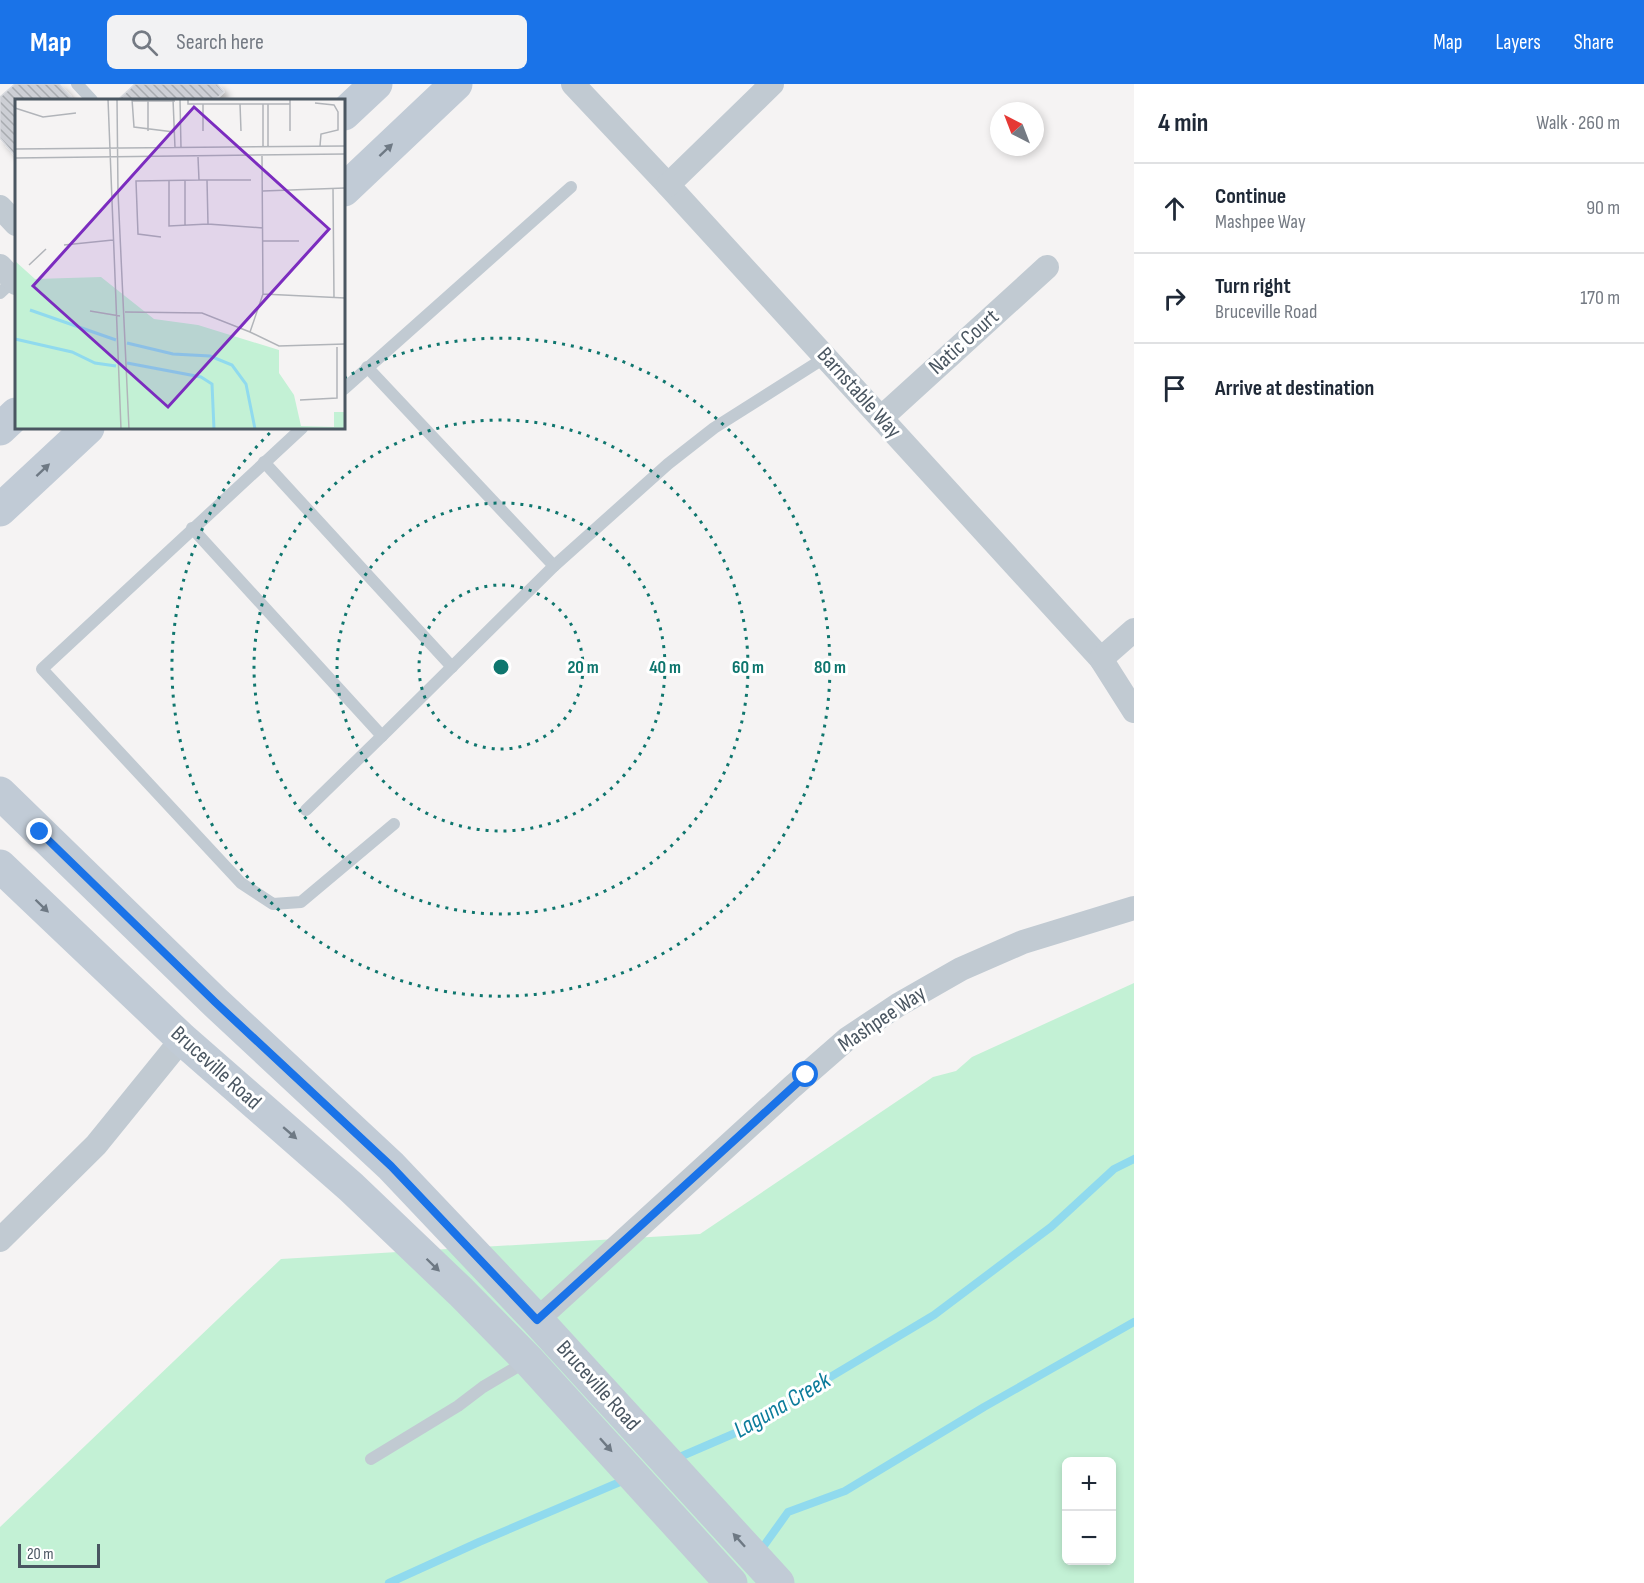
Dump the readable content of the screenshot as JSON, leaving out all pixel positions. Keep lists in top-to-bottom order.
{
  "streets": {
    "main road": ["Bruceville Road"],
    "street": ["Natic Court", "Barnstable Way", "Mashpee Way"]
  },
  "crossings": [
    ["Natic Court", "Barnstable Way"],
    ["Mashpee Way", "Bruceville Road"]
  ],
  "water": ["Laguna Creek"],
  "scale_bar": "20 m",
  "north": "top left",
  "page": {
    "header": "Map",
    "search": "Search here",
    "nav": ["Map", "Layers", "Share"],
    "heading": ["4 min", "Walk · 260 m"],
    "list": [
      ["Continue", "Mashpee Way", "90 m"],
      ["Turn right", "Bruceville Road", "170 m"],
      "Arrive at destination"
    ],
    "map_buttons": ["+", "−"],
    "scale": "20 m"
  },
  "rings": [
    "20 m",
    "40 m",
    "60 m",
    "80 m"
  ]
}
